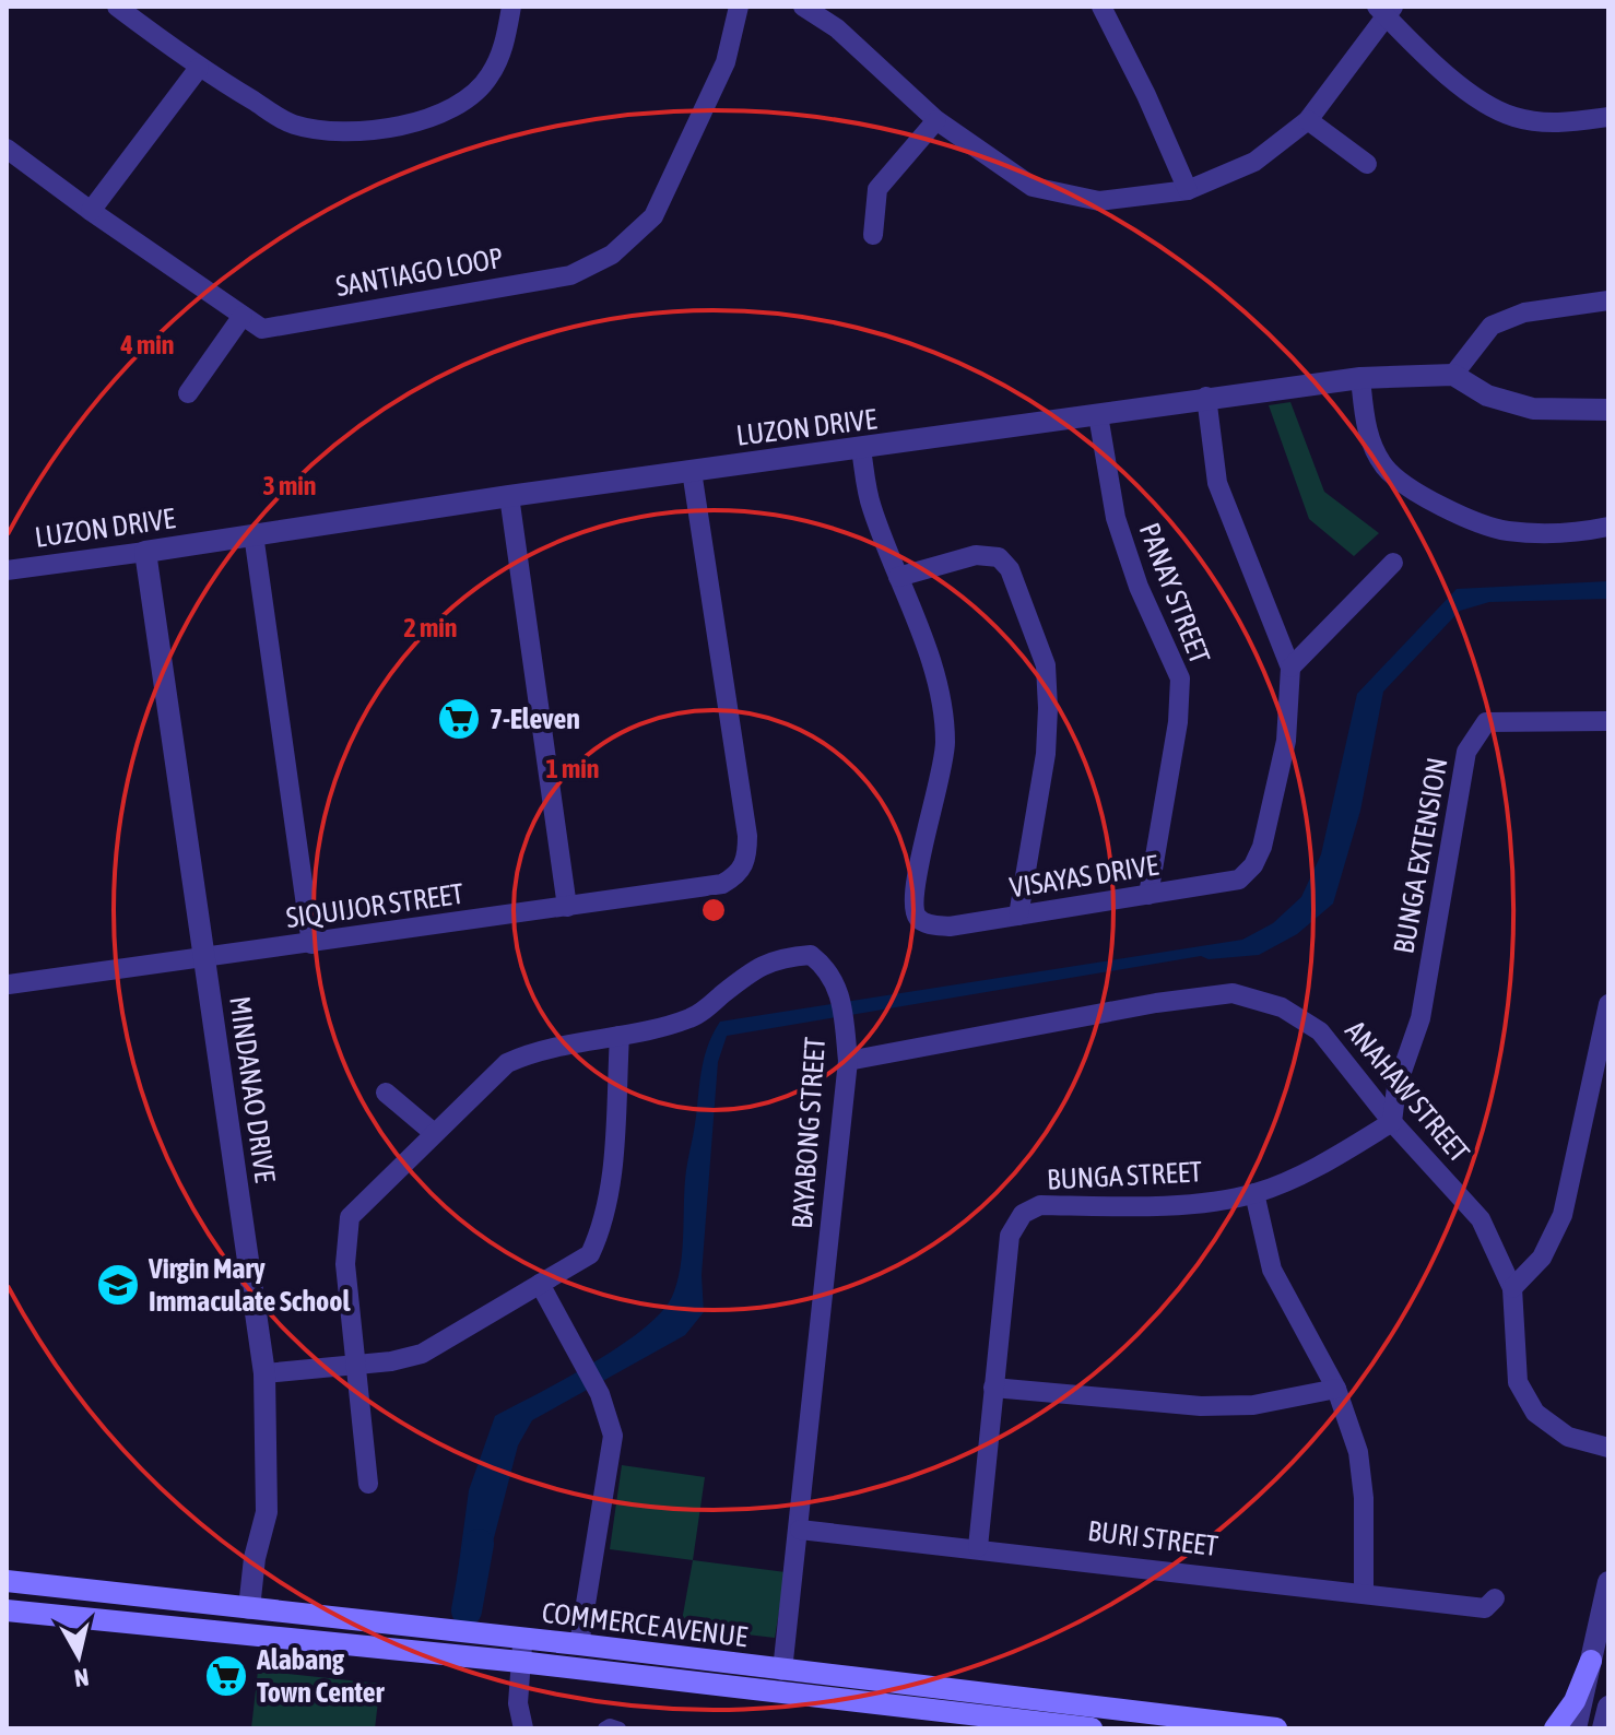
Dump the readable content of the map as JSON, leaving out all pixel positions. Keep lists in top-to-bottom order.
{
  "streets": {
    "main road": ["COMMERCE AVENUE"],
    "street": [
      "SANTIAGO LOOP",
      "LUZON DRIVE",
      "PANAY STREET",
      "BUNGA EXTENSION",
      "VISAYAS DRIVE",
      "SIQUIJOR STREET",
      "MINDANAO DRIVE",
      "ANAHAW STREET",
      "BAYABONG STREET",
      "BUNGA STREET",
      "BURI STREET"
    ]
  },
  "crossings": [
    ["LUZON DRIVE", "PANAY STREET"],
    ["LUZON DRIVE", "VISAYAS DRIVE"],
    ["LUZON DRIVE", "SIQUIJOR STREET"],
    ["LUZON DRIVE", "MINDANAO DRIVE"],
    ["PANAY STREET", "VISAYAS DRIVE"],
    ["BUNGA EXTENSION", "ANAHAW STREET"],
    ["BUNGA EXTENSION", "BUNGA STREET"],
    ["SIQUIJOR STREET", "MINDANAO DRIVE"],
    ["MINDANAO DRIVE", "COMMERCE AVENUE"],
    ["ANAHAW STREET", "BAYABONG STREET"],
    ["ANAHAW STREET", "BUNGA STREET"],
    ["BAYABONG STREET", "BURI STREET"],
    ["BAYABONG STREET", "COMMERCE AVENUE"],
    ["BUNGA STREET", "BURI STREET"]
  ],
  "places": {
    "supermarket": ["7-Eleven", "Alabang Town Center"],
    "school or university": ["Virgin Mary Immaculate School"]
  },
  "north": "bottom",
  "rings": [
    "4 min",
    "3 min",
    "2 min",
    "1 min"
  ]
}
